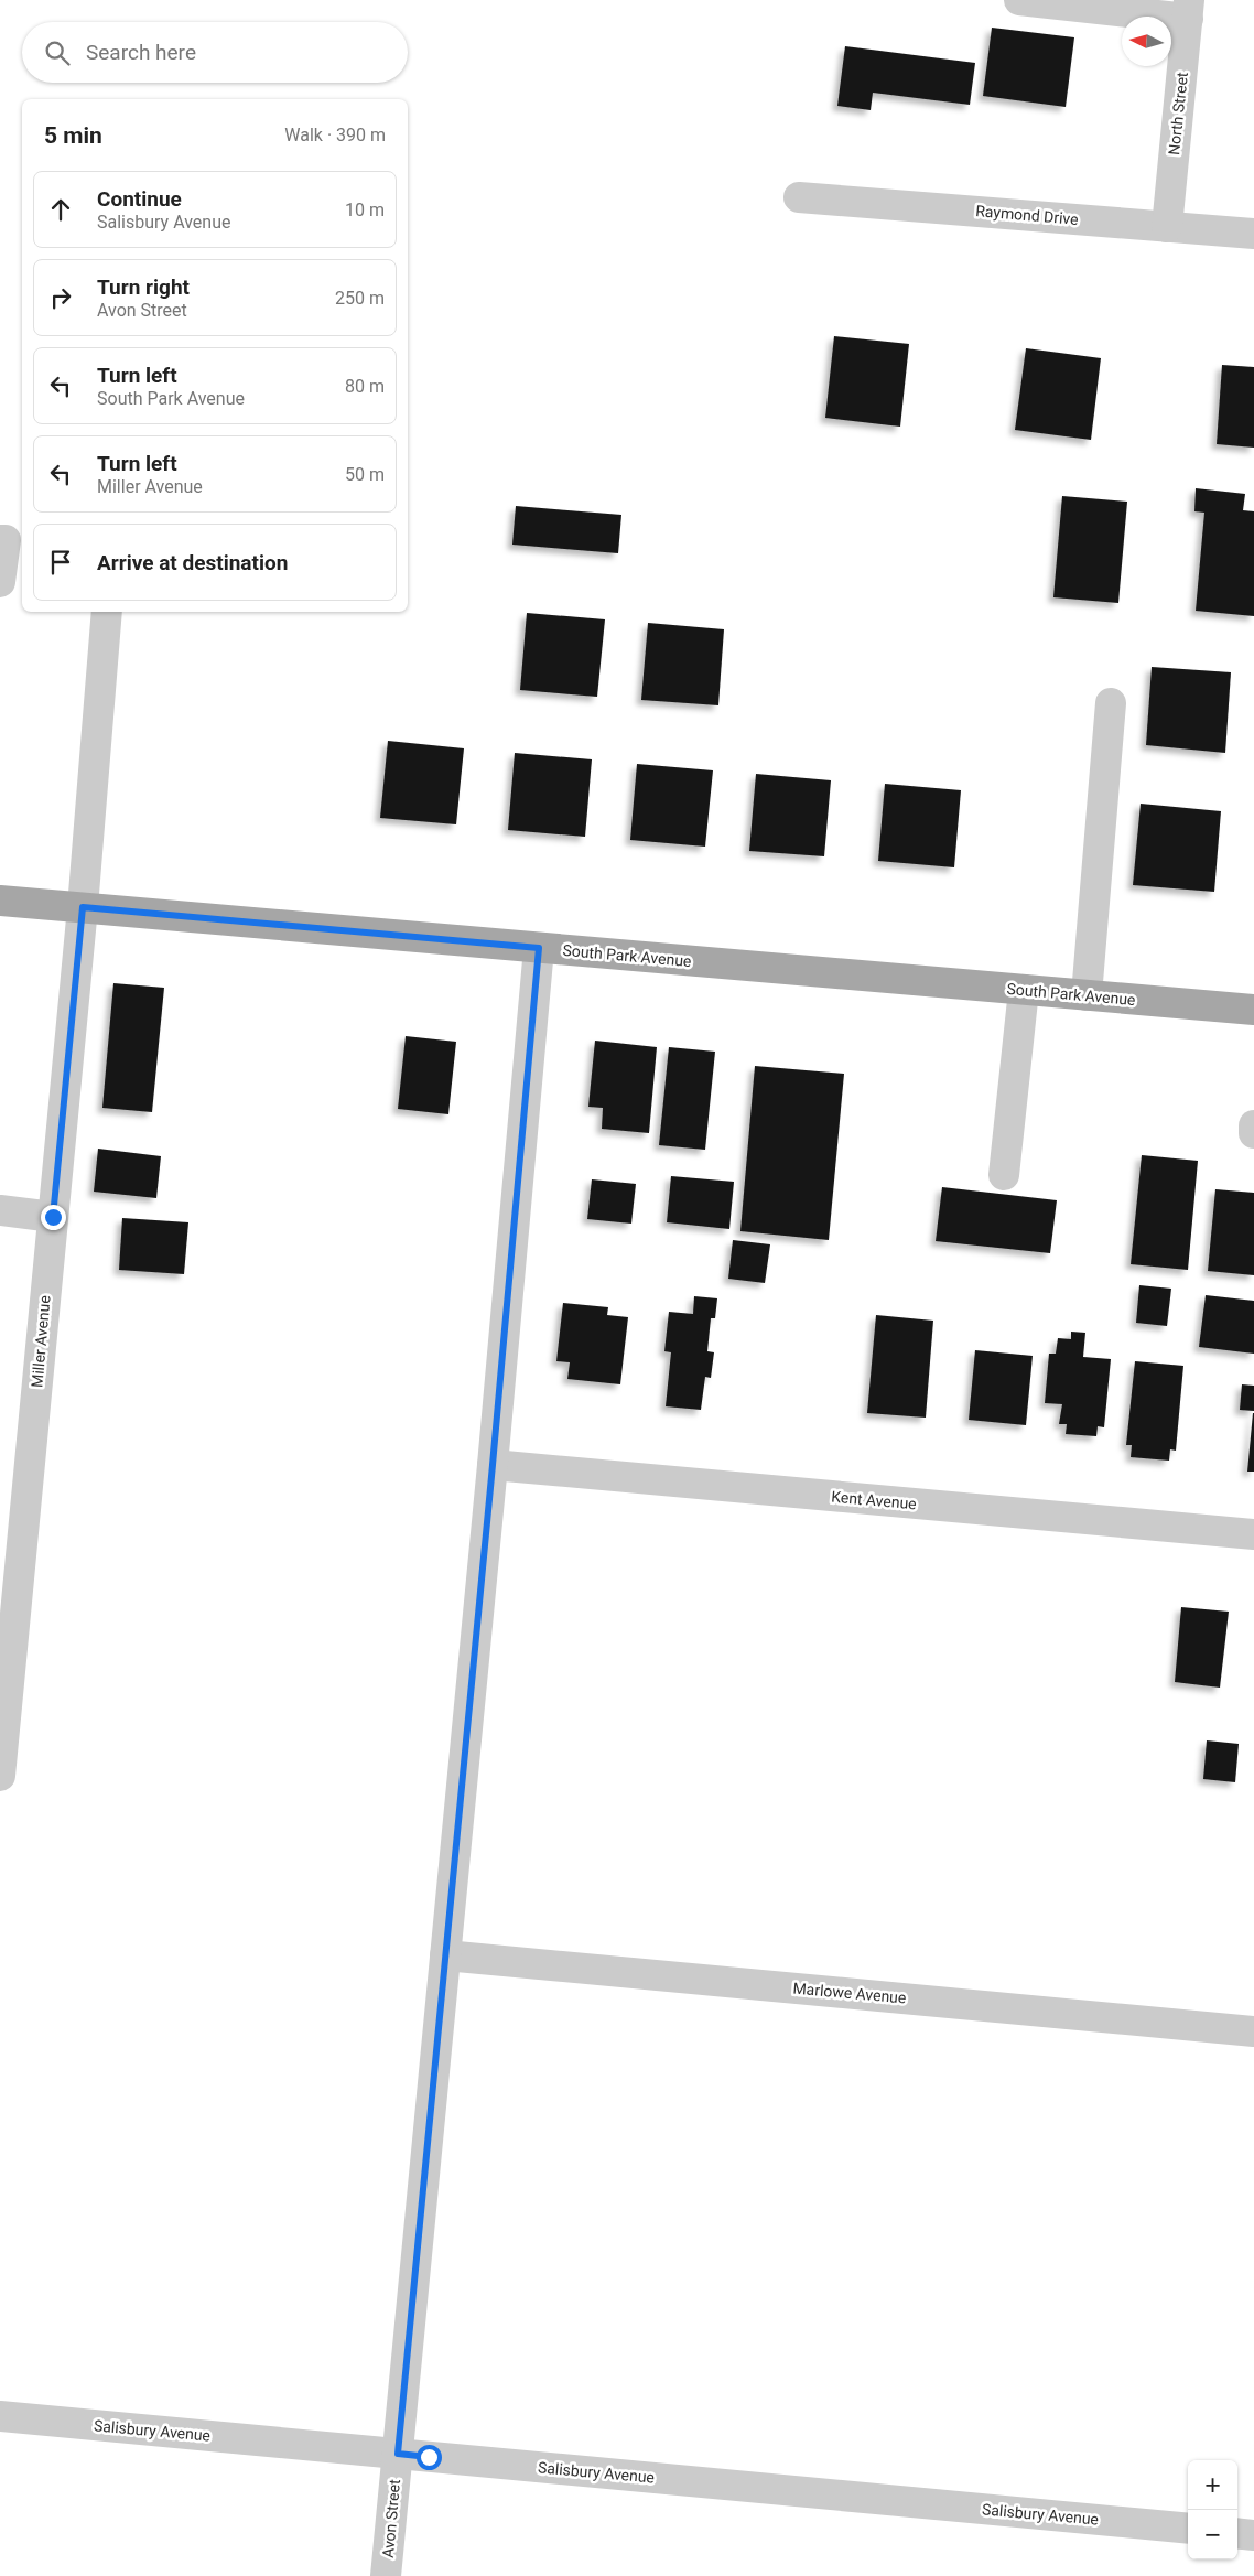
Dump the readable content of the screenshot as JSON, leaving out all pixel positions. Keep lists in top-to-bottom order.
{
  "streets": {
    "main road": ["South Park Avenue"],
    "street": [
      "North Street",
      "Raymond Drive",
      "Miller Avenue",
      "Kent Avenue",
      "Marlowe Avenue",
      "Salisbury Avenue",
      "Avon Street"
    ]
  },
  "crossings": [
    ["North Street", "Raymond Drive"],
    ["South Park Avenue", "Miller Avenue"],
    ["South Park Avenue", "Avon Street"],
    ["Kent Avenue", "Avon Street"],
    ["Marlowe Avenue", "Avon Street"],
    ["Salisbury Avenue", "Avon Street"]
  ],
  "north": "left",
  "page": {
    "search": "Search here",
    "heading": ["5 min", "Walk · 390 m"],
    "list": [
      ["Continue", "Salisbury Avenue", "10 m"],
      ["Turn right", "Avon Street", "250 m"],
      ["Turn left", "South Park Avenue", "80 m"],
      ["Turn left", "Miller Avenue", "50 m"],
      "Arrive at destination"
    ],
    "map_buttons": ["+", "−"]
  }
}
